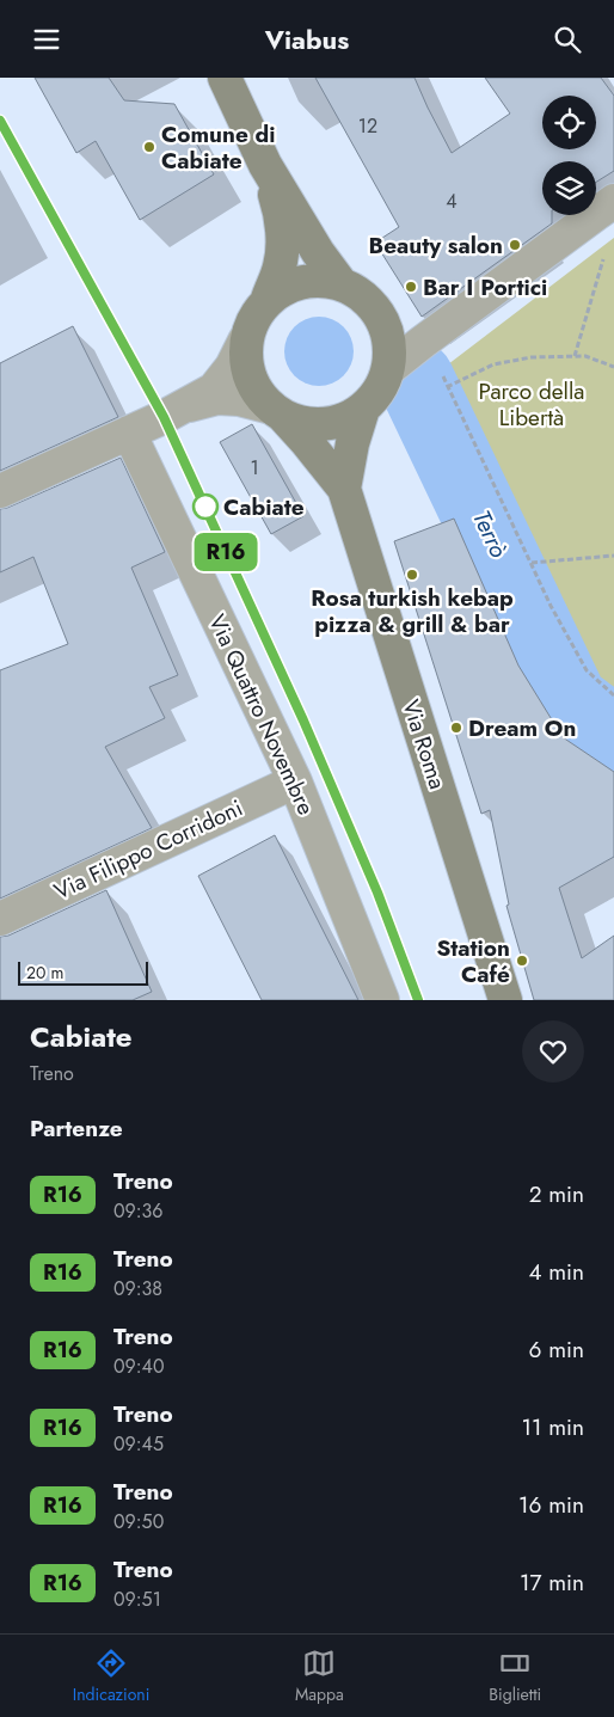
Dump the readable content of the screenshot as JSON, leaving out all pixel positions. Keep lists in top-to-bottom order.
{
  "streets": {
    "street": ["Via Quattro Novembre", "Via Roma", "Via Filippo Corridoni"]
  },
  "crossings": [
    ["Via Quattro Novembre", "Via Filippo Corridoni"]
  ],
  "water": ["Terrò"],
  "parks": ["Parco della Libertà"],
  "places": [
    "Comune di Cabiate",
    "Beauty salon",
    "Bar I Portici",
    "Cabiate",
    "Rosa turkish kebap pizza & grill & bar",
    "Dream On",
    "Station Café"
  ],
  "house_numbers": ["12", "4", "1"],
  "scale_bar": "20 m",
  "page": {
    "header": "Viabus",
    "on_map": "R16",
    "scale": "20 m",
    "heading": [
      ["Cabiate", "Treno"],
      "Partenze"
    ],
    "list": [
      {
        "mark": "R16",
        "name": "Treno",
        "note": "09:36",
        "value": "2 min"
      },
      {
        "mark": "R16",
        "name": "Treno",
        "note": "09:38",
        "value": "4 min"
      },
      {
        "mark": "R16",
        "name": "Treno",
        "note": "09:40",
        "value": "6 min"
      },
      {
        "mark": "R16",
        "name": "Treno",
        "note": "09:45",
        "value": "11 min"
      },
      {
        "mark": "R16",
        "name": "Treno",
        "note": "09:50",
        "value": "16 min"
      },
      {
        "mark": "R16",
        "name": "Treno",
        "note": "09:51",
        "value": "17 min"
      }
    ],
    "tabs": ["Indicazioni", "Mappa", "Biglietti"]
  }
}
